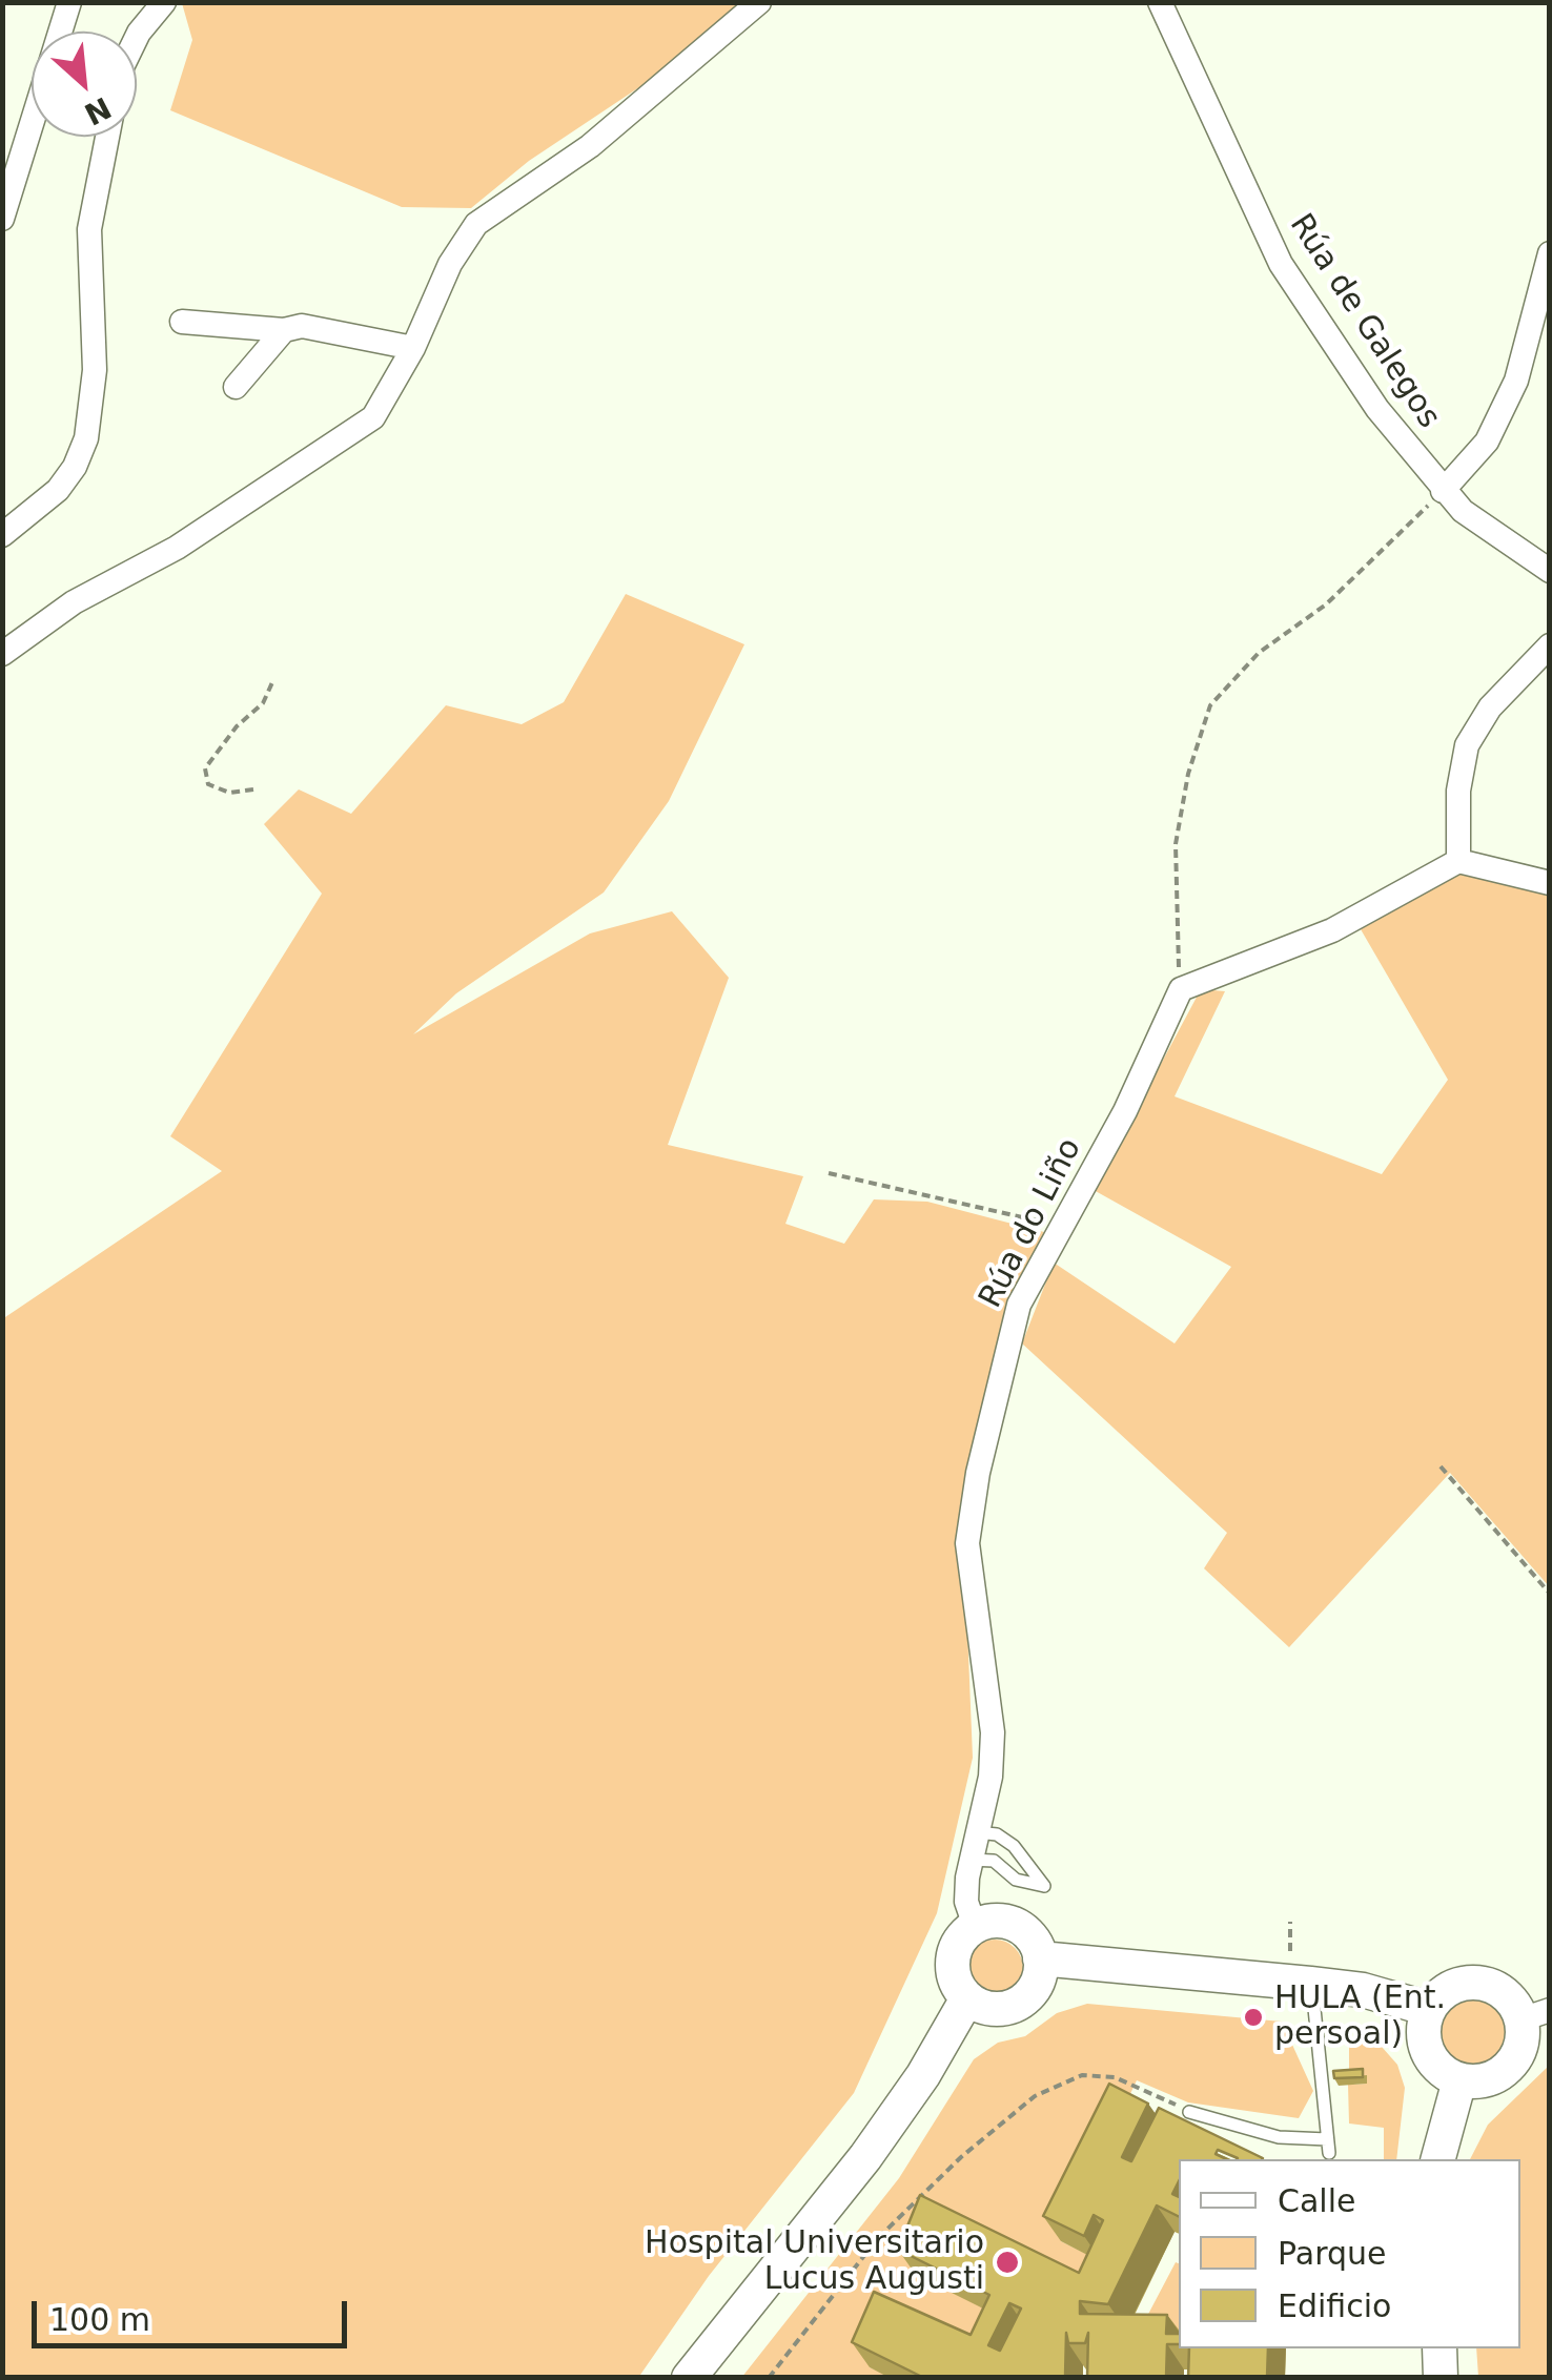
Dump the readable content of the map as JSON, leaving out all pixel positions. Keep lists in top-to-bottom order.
{
  "streets": {
    "street": ["Rúa de Galegos", "Rúa do Liño"]
  },
  "places": ["HULA (Ent. persoal)", "Hospital Universitario Lucus Augusti"],
  "legend": ["Calle", "Parque", "Edificio"],
  "scale_bar": "100 m",
  "north": "bottom right"
}
